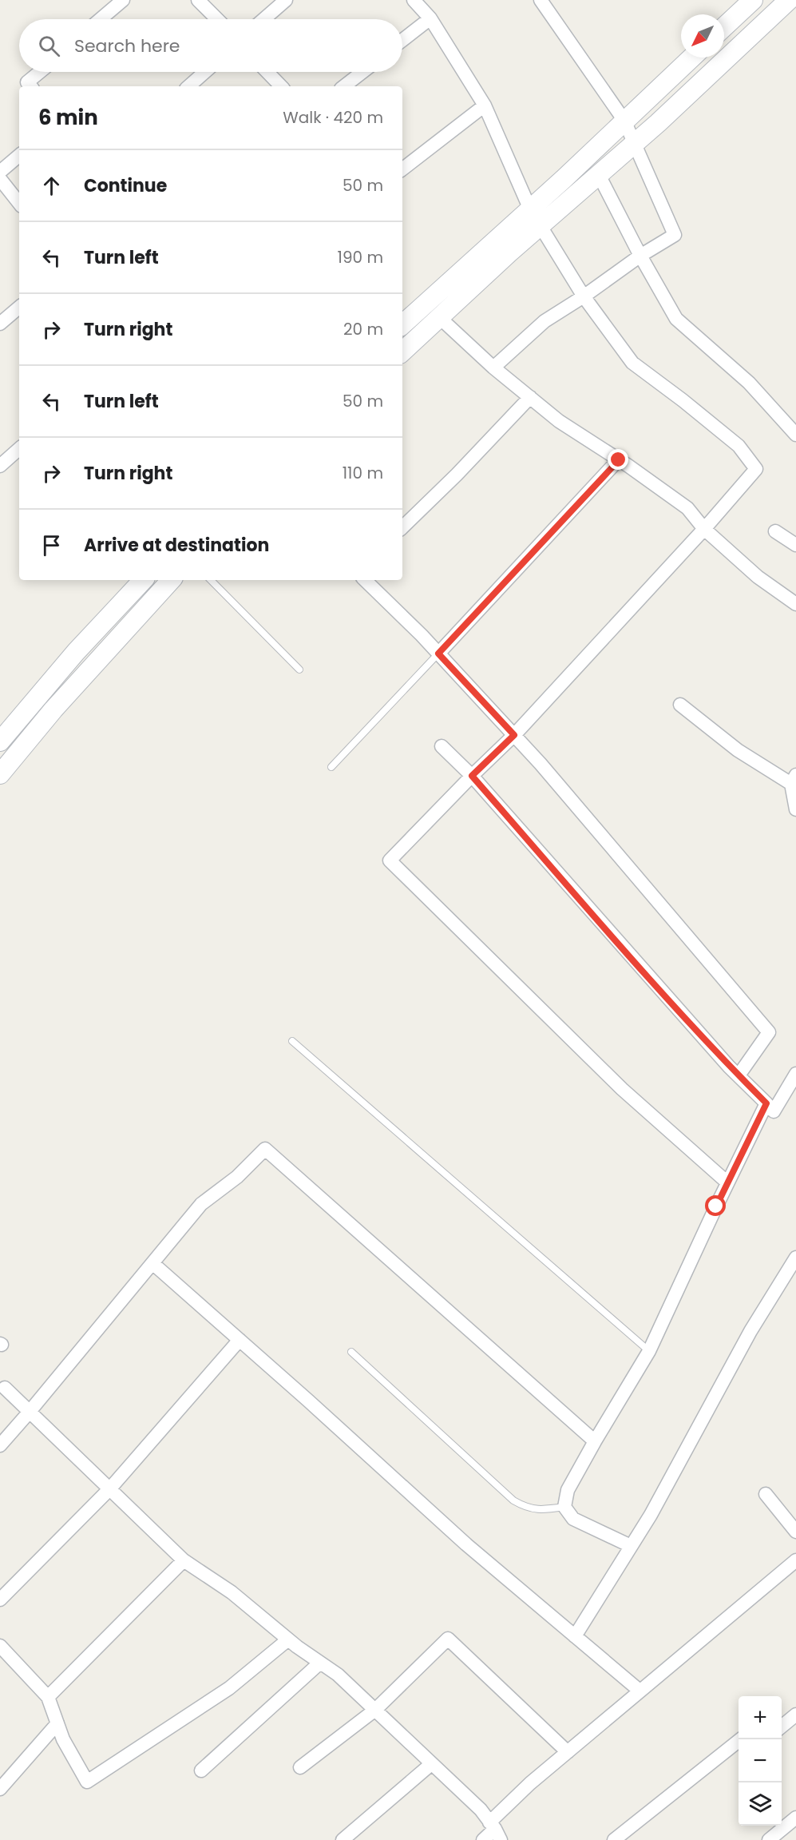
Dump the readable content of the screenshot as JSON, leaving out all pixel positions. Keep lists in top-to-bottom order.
{
  "north": "bottom left",
  "page": {
    "search": "Search here",
    "heading": ["6 min", "Walk · 420 m"],
    "list": [
      ["Continue", "50 m"],
      ["Turn left", "190 m"],
      ["Turn right", "20 m"],
      ["Turn left", "50 m"],
      ["Turn right", "110 m"],
      "Arrive at destination"
    ],
    "map_buttons": ["+", "−"]
  }
}
